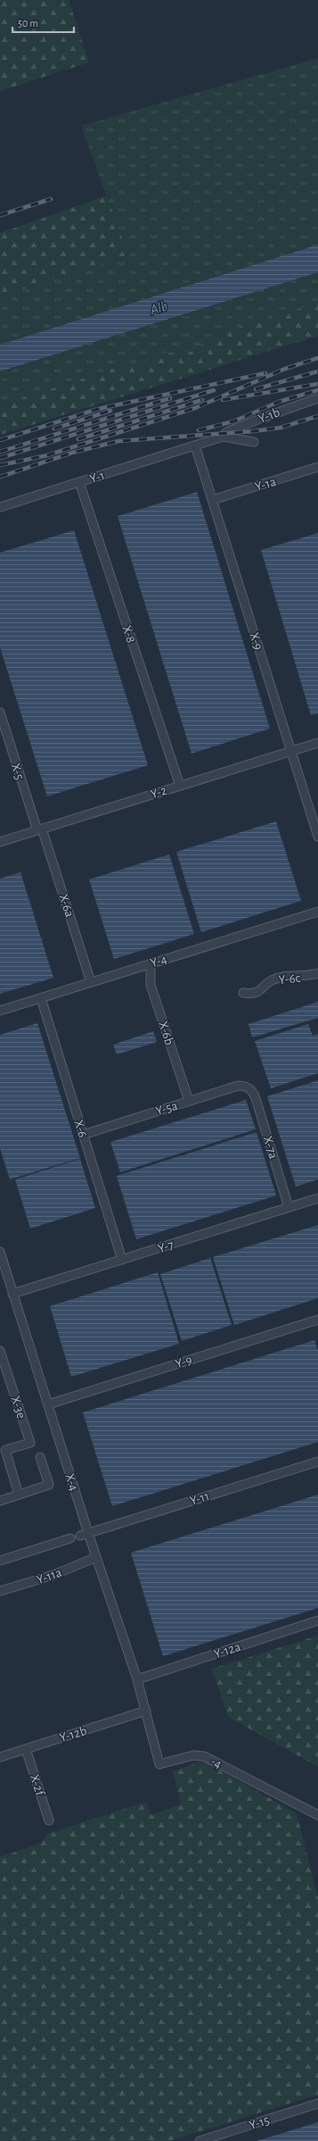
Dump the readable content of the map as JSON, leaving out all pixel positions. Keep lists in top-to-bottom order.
{
  "streets": {
    "street": [
      "Y-1b",
      "Y-1",
      "Y-1a",
      "X-8",
      "X-9",
      "X-5",
      "Y-2",
      "X-6a",
      "Y-4",
      "Y-6c",
      "X-6b",
      "Y-5a",
      "X-6",
      "X-7a",
      "Y-7",
      "Y-9",
      "X-3e",
      "X-4",
      "Y-11",
      "Y-11a",
      "Y-12a",
      "Y-12b",
      "-4",
      "X-2f",
      "Y-15"
    ]
  },
  "crossings": [
    ["Y-1b", "Y-1"],
    ["Y-1b", "X-9"],
    ["Y-1", "X-8"],
    ["Y-1", "X-9"],
    ["Y-1a", "X-9"],
    ["X-8", "Y-2"],
    ["X-9", "Y-2"],
    ["X-5", "Y-2"],
    ["X-5", "X-6a"],
    ["Y-2", "X-6a"],
    ["X-6a", "Y-4"],
    ["Y-4", "X-6b"],
    ["Y-4", "X-6"],
    ["X-6b", "Y-5a"],
    ["Y-5a", "X-6"],
    ["Y-5a", "X-7a"],
    ["X-6", "Y-7"],
    ["X-7a", "Y-7"],
    ["Y-7", "X-4"],
    ["Y-9", "X-4"],
    ["X-4", "Y-11"],
    ["X-4", "Y-11a"],
    ["X-4", "Y-12a"],
    ["X-4", "Y-12b"],
    ["X-4", "-4"],
    ["Y-12b", "-4"],
    ["Y-12b", "X-2f"]
  ],
  "water": ["Alb"],
  "scale_bar": "50 m"
}
